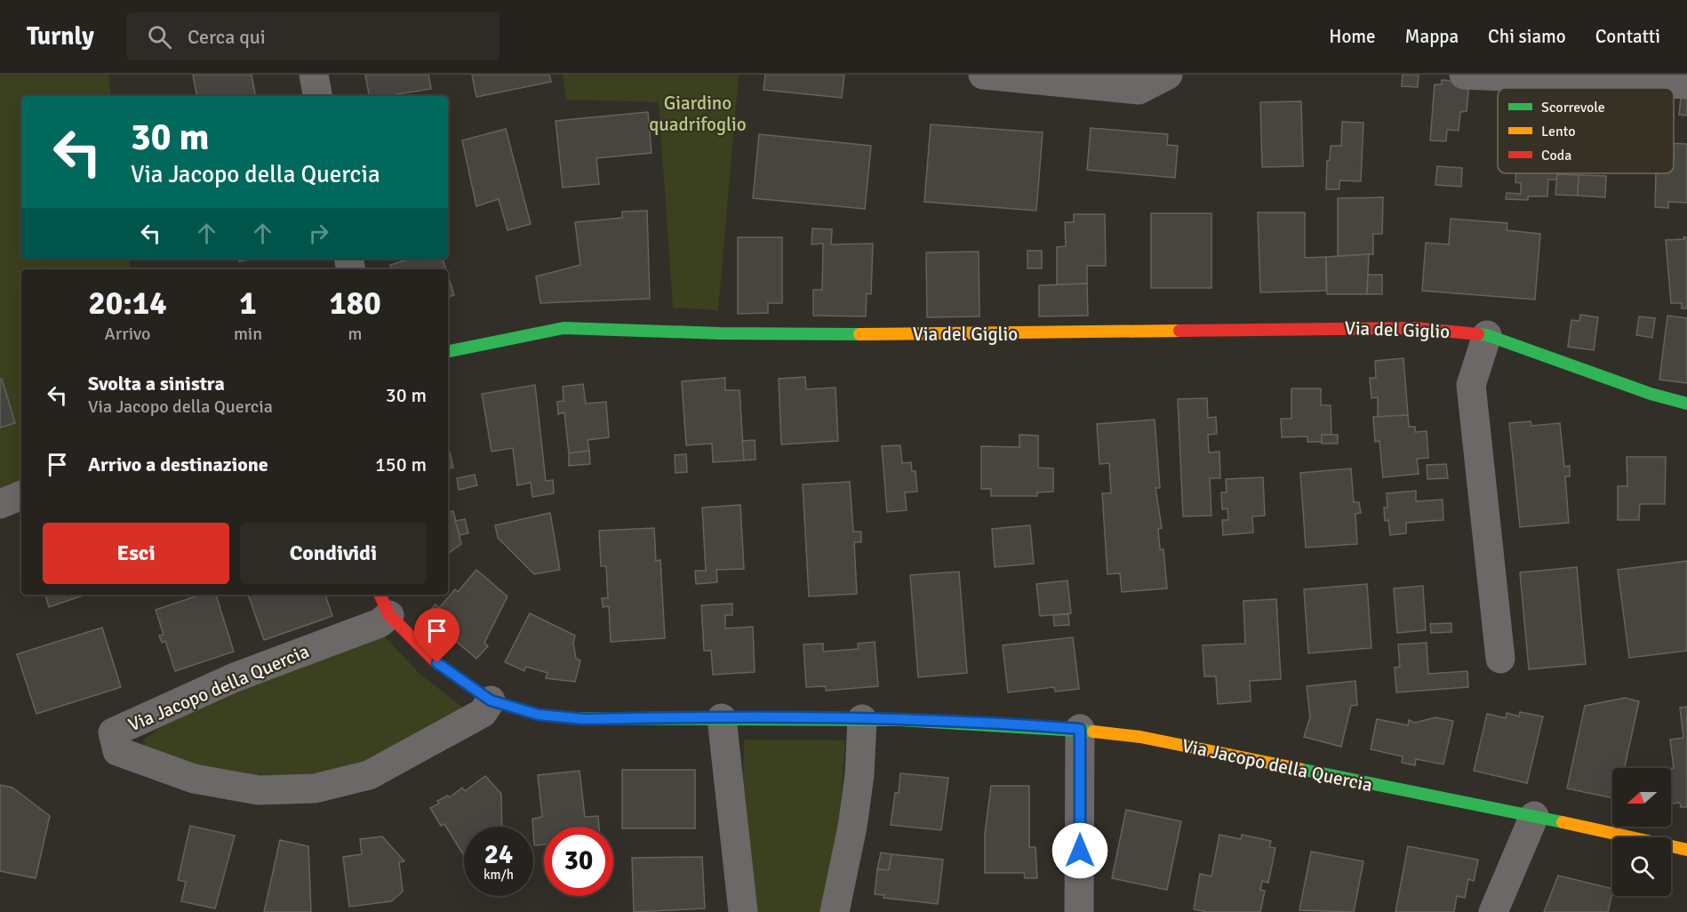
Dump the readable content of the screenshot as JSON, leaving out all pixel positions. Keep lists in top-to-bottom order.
{
  "streets": {
    "street": ["Via del Giglio", "Via Jacopo della Quercia"]
  },
  "parks": ["Giardino quadrifoglio"],
  "legend": ["Scorrevole", "Lento", "Coda"],
  "north": "left",
  "page": {
    "header": "Turnly",
    "search": "Cerca qui",
    "nav": [
      "Home",
      "Mappa",
      "Chi siamo",
      "Contatti"
    ],
    "turn": ["30 m", "Via Jacopo della Quercia"],
    "eta": [
      "20:14",
      "Arrivo",
      "1",
      "min",
      "180",
      "m"
    ],
    "list": [
      {
        "name": "Svolta a sinistra",
        "note": "Via Jacopo della Quercia",
        "value": "30 m"
      },
      {
        "name": "Arrivo a destinazione",
        "value": "150 m"
      }
    ],
    "buttons": ["Esci", "Condividi"],
    "speed": "24 km/h",
    "limit": "30"
  }
}
